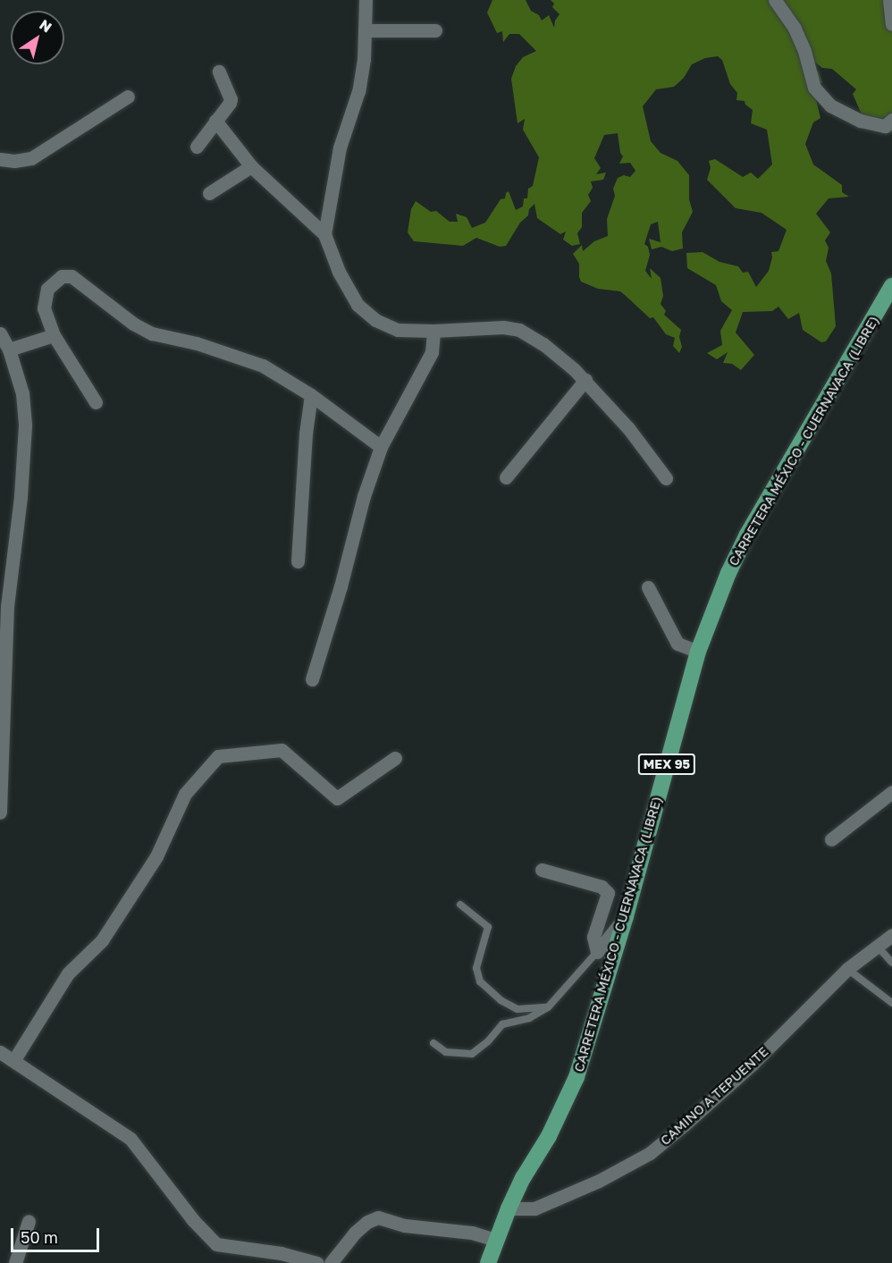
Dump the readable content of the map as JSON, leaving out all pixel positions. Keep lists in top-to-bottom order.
{
  "streets": {
    "main road": ["CARRETERA MÉXICO - CUERNAVACA (LIBRE)", "MEX 95"],
    "street": ["CAMINO A TEPUENTE"]
  },
  "crossings": [
    ["CARRETERA MÉXICO - CUERNAVACA (LIBRE)", "CAMINO A TEPUENTE"]
  ],
  "scale_bar": "50 m",
  "north": "top right"
}
